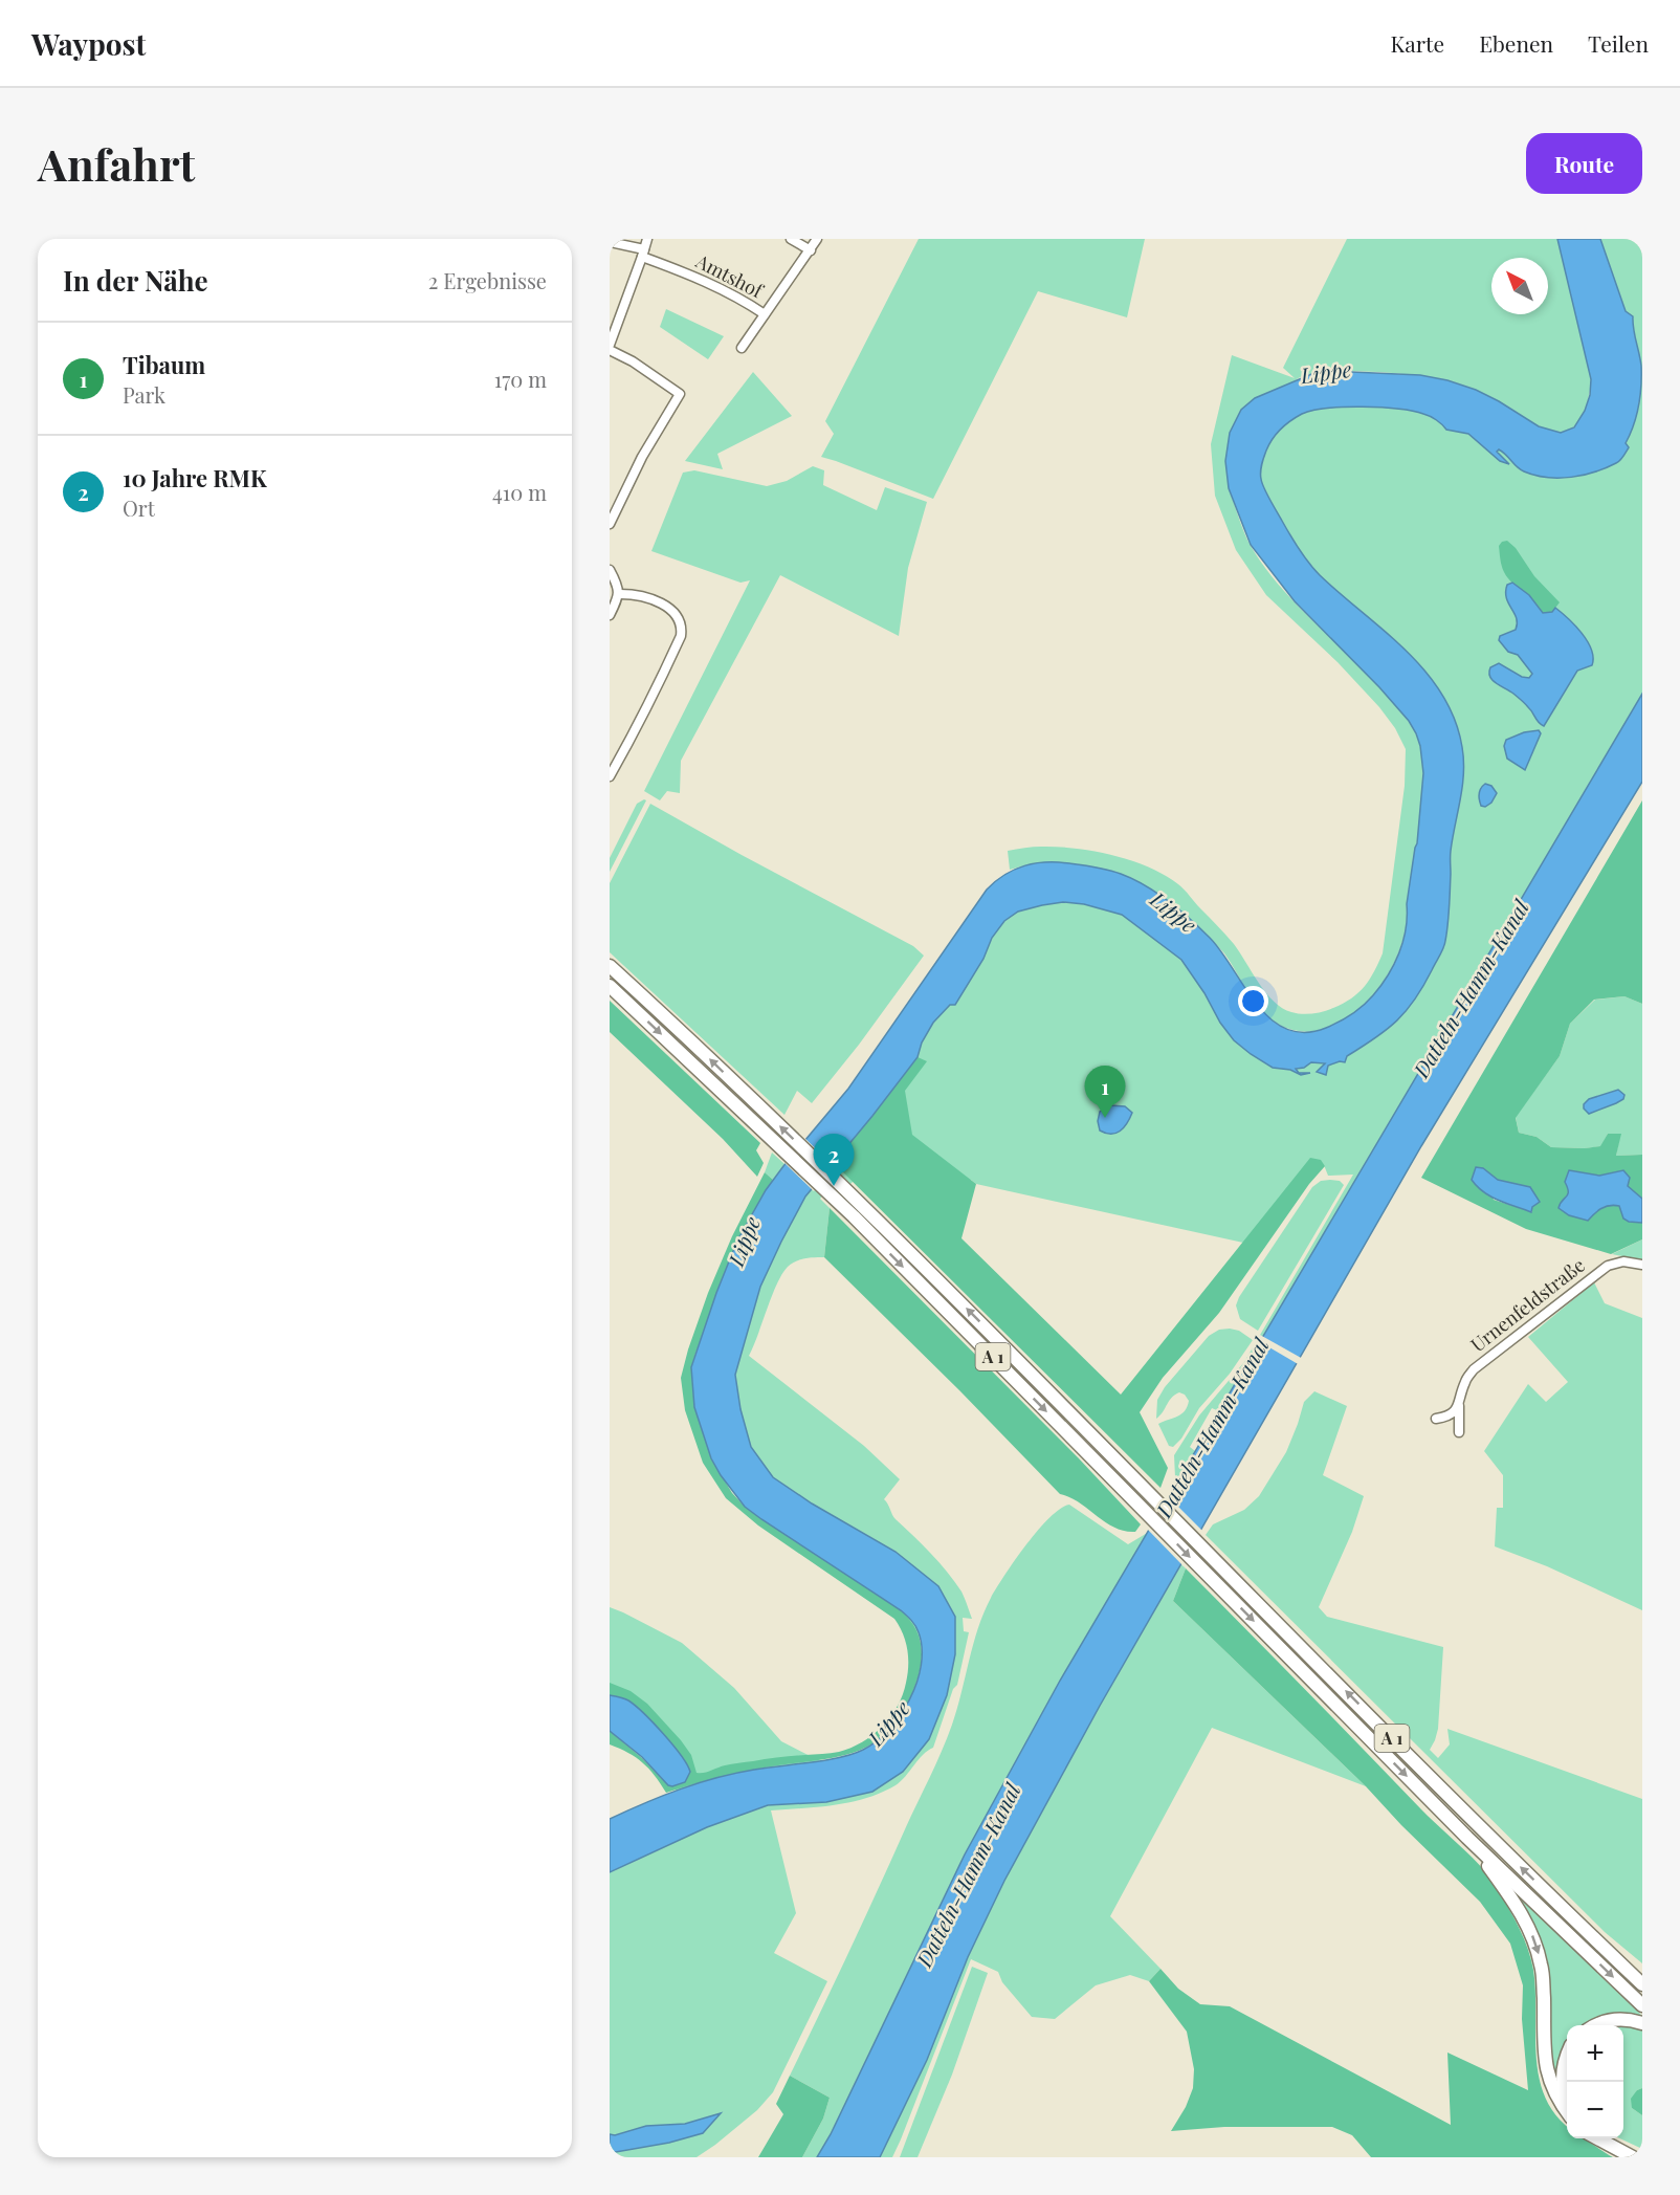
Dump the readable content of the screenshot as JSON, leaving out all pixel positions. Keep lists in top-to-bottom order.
{
  "streets": {
    "highway": ["A 1"],
    "street": ["Amtshof", "Urnenfeldstraße"]
  },
  "water": ["Lippe", "Datteln-Hamm-Kanal"],
  "north": "top left",
  "page": {
    "header": "Waypost",
    "nav": ["Karte", "Ebenen", "Teilen"],
    "buttons": "Route",
    "title": "Anfahrt",
    "heading": ["In der Nähe", "2 Ergebnisse"],
    "list": [
      {
        "mark": "1",
        "name": "Tibaum",
        "note": "Park",
        "value": "170 m"
      },
      {
        "mark": "2",
        "name": "10 Jahre RMK",
        "note": "Ort",
        "value": "410 m"
      }
    ],
    "pins": ["1", "2"],
    "map_buttons": ["+", "−"]
  }
}
